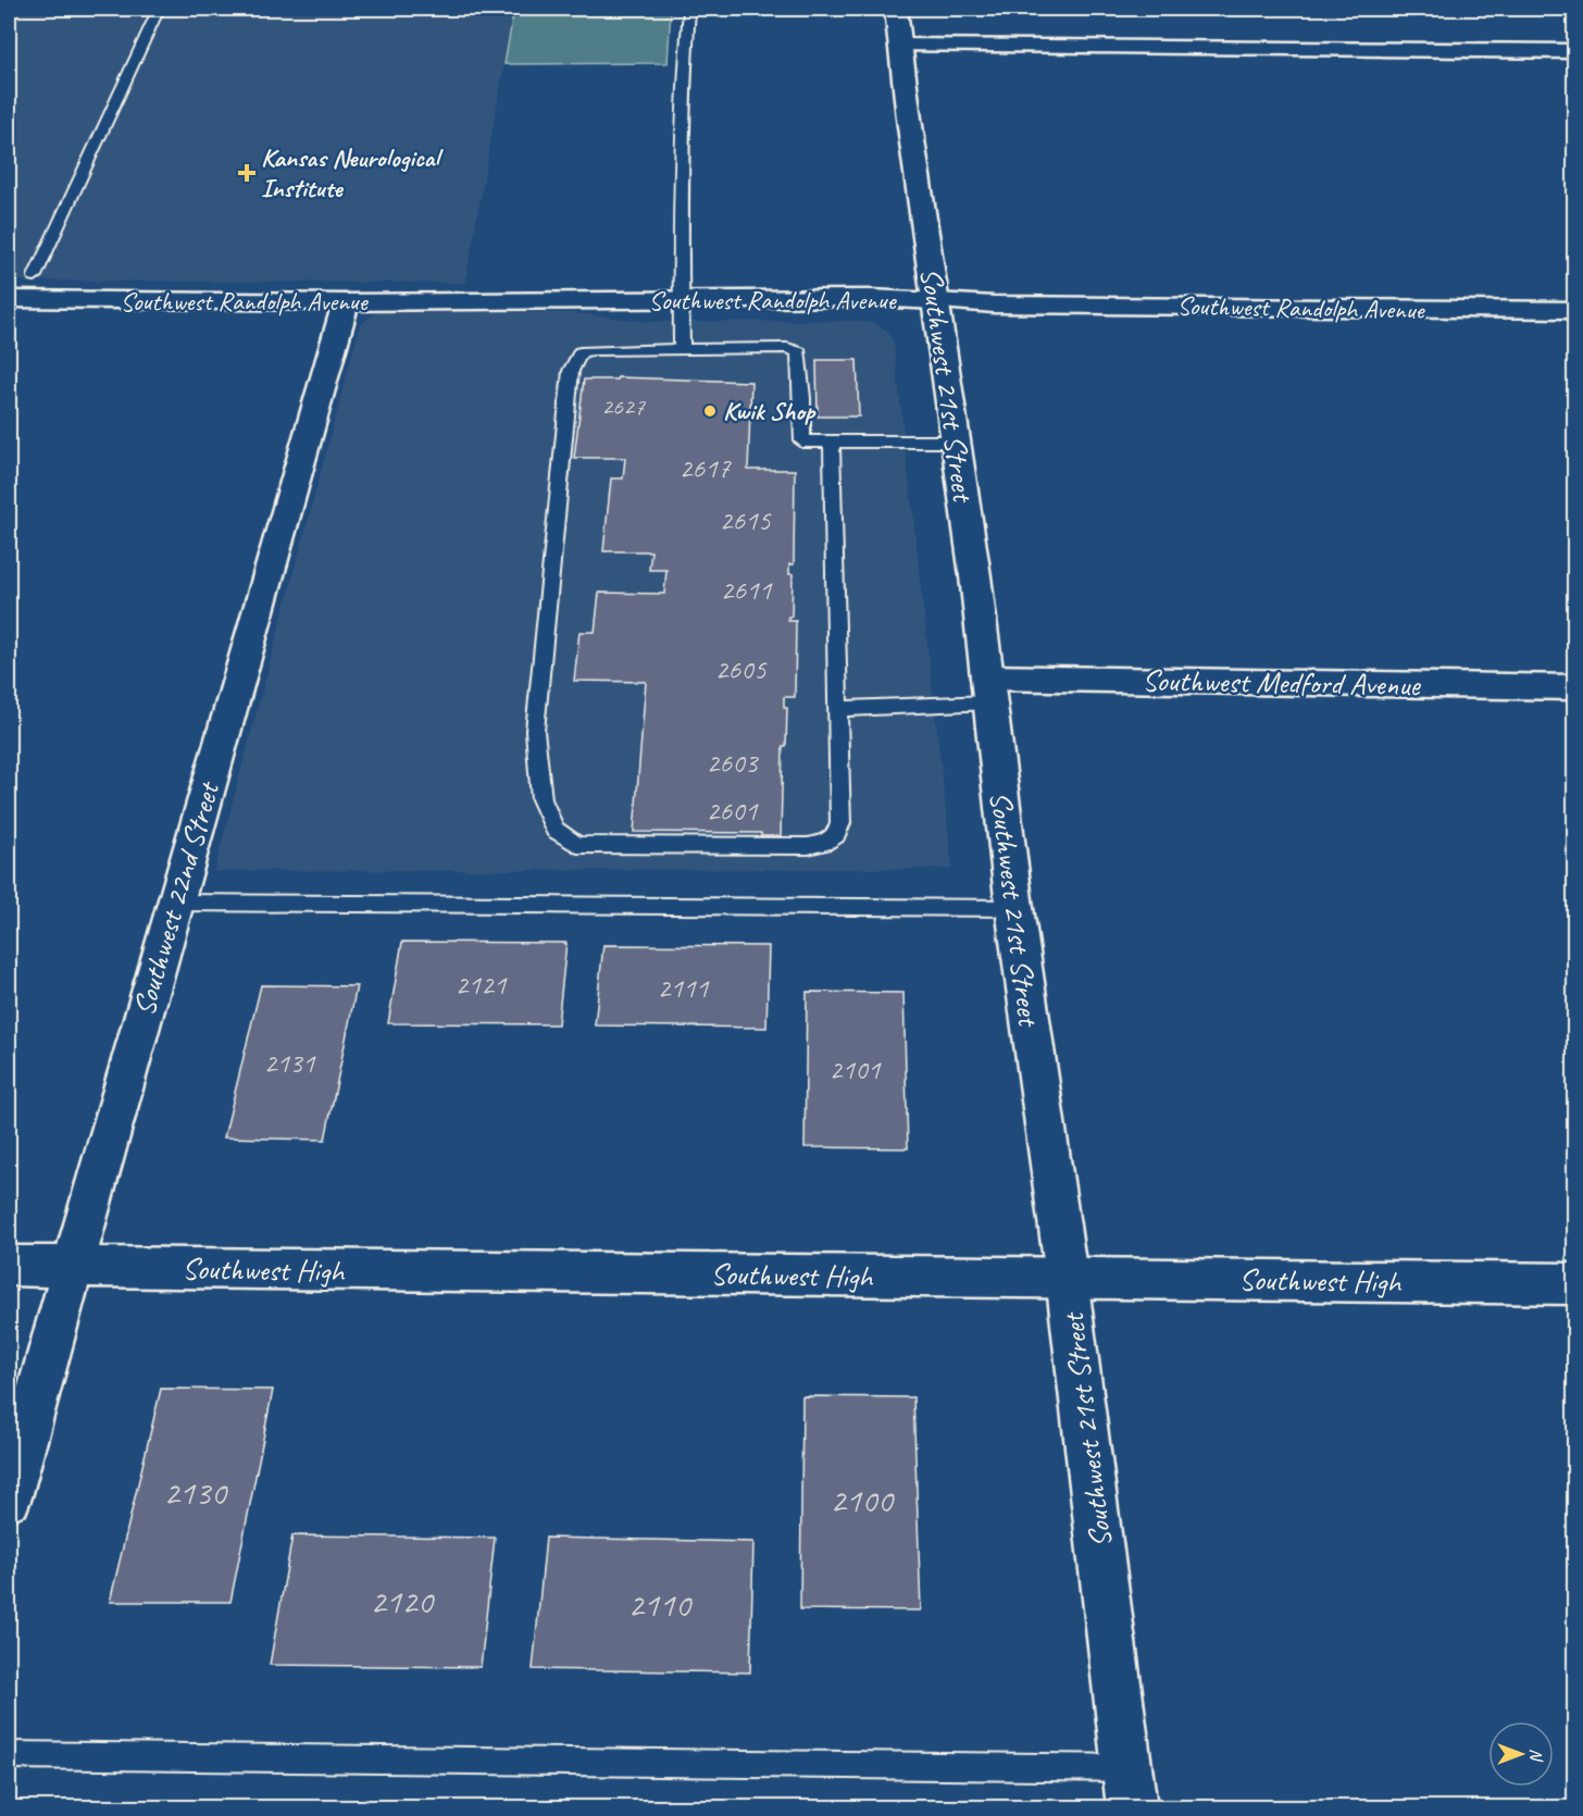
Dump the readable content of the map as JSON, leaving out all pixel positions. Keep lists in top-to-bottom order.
{
  "streets": {
    "street": [
      "Southwest Randolph Avenue",
      "Southwest 21st Street",
      "Southwest Medford Avenue",
      "Southwest 22nd Street",
      "Southwest High"
    ]
  },
  "crossings": [
    ["Southwest Randolph Avenue", "Southwest 21st Street"],
    ["Southwest Randolph Avenue", "Southwest 22nd Street"],
    ["Southwest 21st Street", "Southwest Medford Avenue"],
    ["Southwest 21st Street", "Southwest High"],
    ["Southwest 22nd Street", "Southwest High"]
  ],
  "places": {
    "health": ["Kansas Neurological Institute"],
    "other": ["Kwik Shop"]
  },
  "house_numbers": [
    "2627",
    "2617",
    "2615",
    "2611",
    "2605",
    "2603",
    "2601",
    "2121",
    "2111",
    "2131",
    "2101",
    "2130",
    "2100",
    "2120",
    "2110"
  ],
  "north": "right"
}
